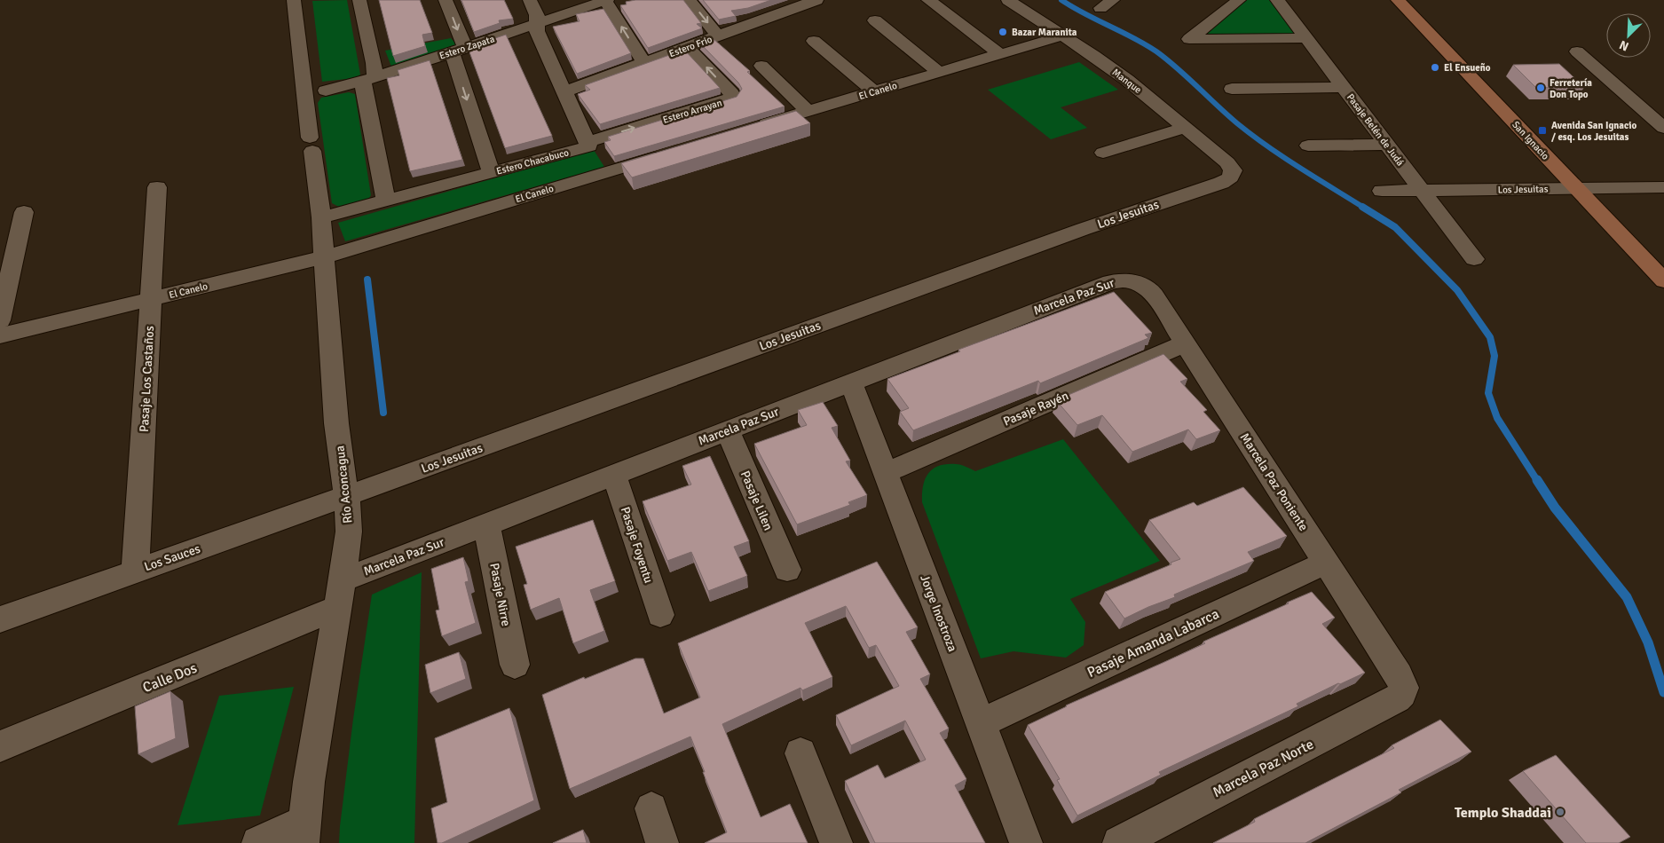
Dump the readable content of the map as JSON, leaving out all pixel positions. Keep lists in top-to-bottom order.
{
  "streets": {
    "main road": ["San Ignacio"],
    "street": [
      "Estero Frio",
      "Estero Zapata",
      "Manque",
      "El Canelo",
      "Estero Arrayan",
      "Pasaje Belén de Judá",
      "Estero Chacabuco",
      "Los Jesuitas",
      "Marcela Paz Sur",
      "Pasaje Los Castaños",
      "Pasaje Rayén",
      "Marcela Paz Poniente",
      "Río Aconcagua",
      "Pasaje Lilen",
      "Pasaje Foyentu",
      "Los Sauces",
      "Pasaje Nirre",
      "Jorge Inostroza",
      "Pasaje Amanda Labarca",
      "Calle Dos",
      "Marcela Paz Norte"
    ]
  },
  "crossings": [
    ["Estero Frio", "Estero Arrayan"],
    ["Manque", "El Canelo"],
    ["Manque", "Los Jesuitas"],
    ["El Canelo", "Pasaje Los Castaños"],
    ["El Canelo", "Río Aconcagua"],
    ["Estero Arrayan", "Estero Chacabuco"],
    ["Pasaje Belén de Judá", "Los Jesuitas"],
    ["San Ignacio", "Los Jesuitas"],
    ["Estero Chacabuco", "Río Aconcagua"],
    ["Los Jesuitas", "Río Aconcagua"],
    ["Los Jesuitas", "Los Sauces"],
    ["Marcela Paz Sur", "Marcela Paz Poniente"],
    ["Marcela Paz Sur", "Río Aconcagua"],
    ["Marcela Paz Sur", "Pasaje Lilen"],
    ["Marcela Paz Sur", "Pasaje Foyentu"],
    ["Marcela Paz Sur", "Pasaje Nirre"],
    ["Marcela Paz Sur", "Jorge Inostroza"],
    ["Marcela Paz Sur", "Calle Dos"],
    ["Pasaje Los Castaños", "Los Sauces"],
    ["Pasaje Rayén", "Marcela Paz Poniente"],
    ["Pasaje Rayén", "Jorge Inostroza"],
    ["Marcela Paz Poniente", "Pasaje Amanda Labarca"],
    ["Marcela Paz Poniente", "Marcela Paz Norte"],
    ["Río Aconcagua", "Los Sauces"],
    ["Río Aconcagua", "Calle Dos"],
    ["Jorge Inostroza", "Pasaje Amanda Labarca"]
  ],
  "places": {
    "other": [
      "Bazar Maranita",
      "El Ensueño",
      "Ferretería Don Topo",
      "Templo Shaddai"
    ],
    "transit": ["Avenida San Ignacio / esq. Los Jesuitas"]
  },
  "north": "bottom left"
}
